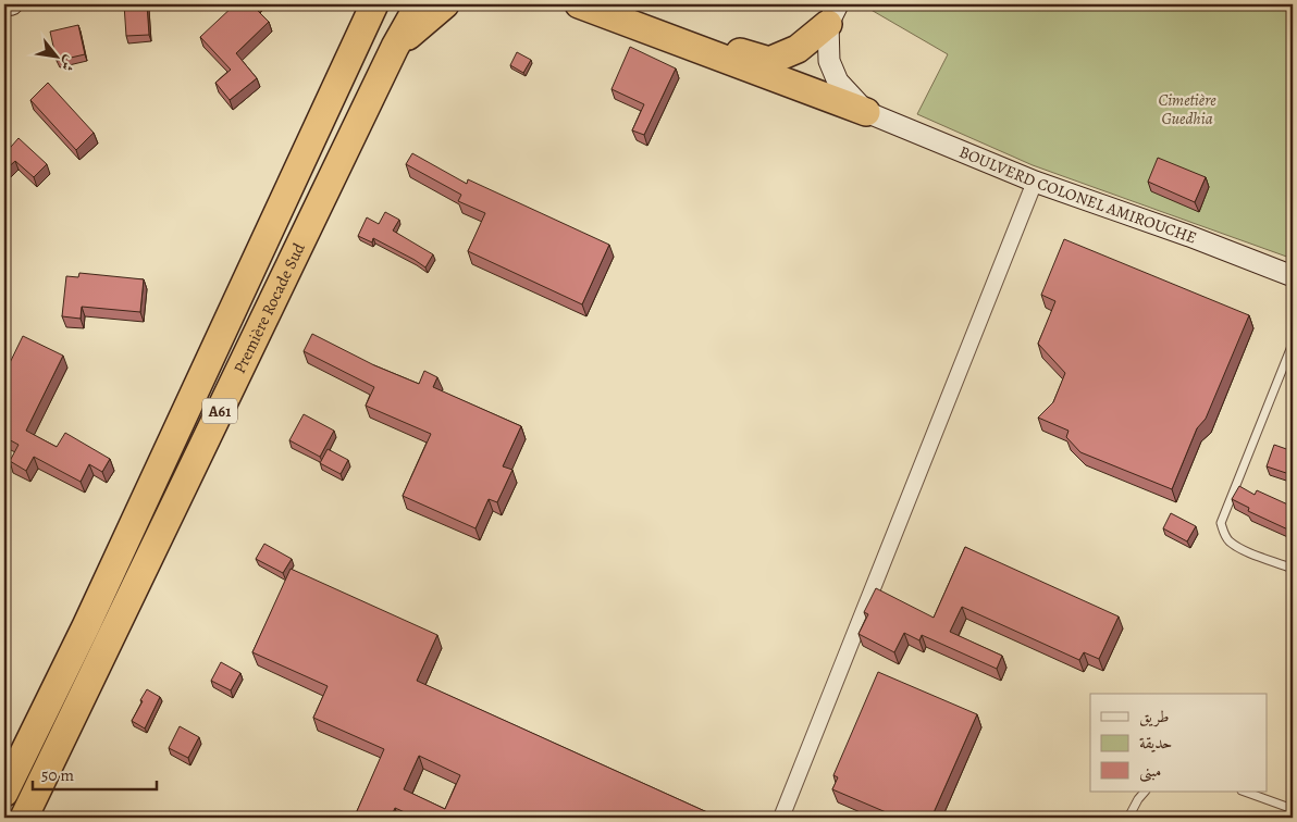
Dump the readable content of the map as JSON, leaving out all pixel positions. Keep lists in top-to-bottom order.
{
  "streets": {
    "highway": ["Première Rocade Sud", "A61"],
    "main road": ["BOULVERD COLONEL AMIROUCHE"]
  },
  "parks": ["Cimetière Guedhia"],
  "legend": ["طريق", "حديقة", "مبنى"],
  "scale_bar": "50 m",
  "north": "bottom right"
}
